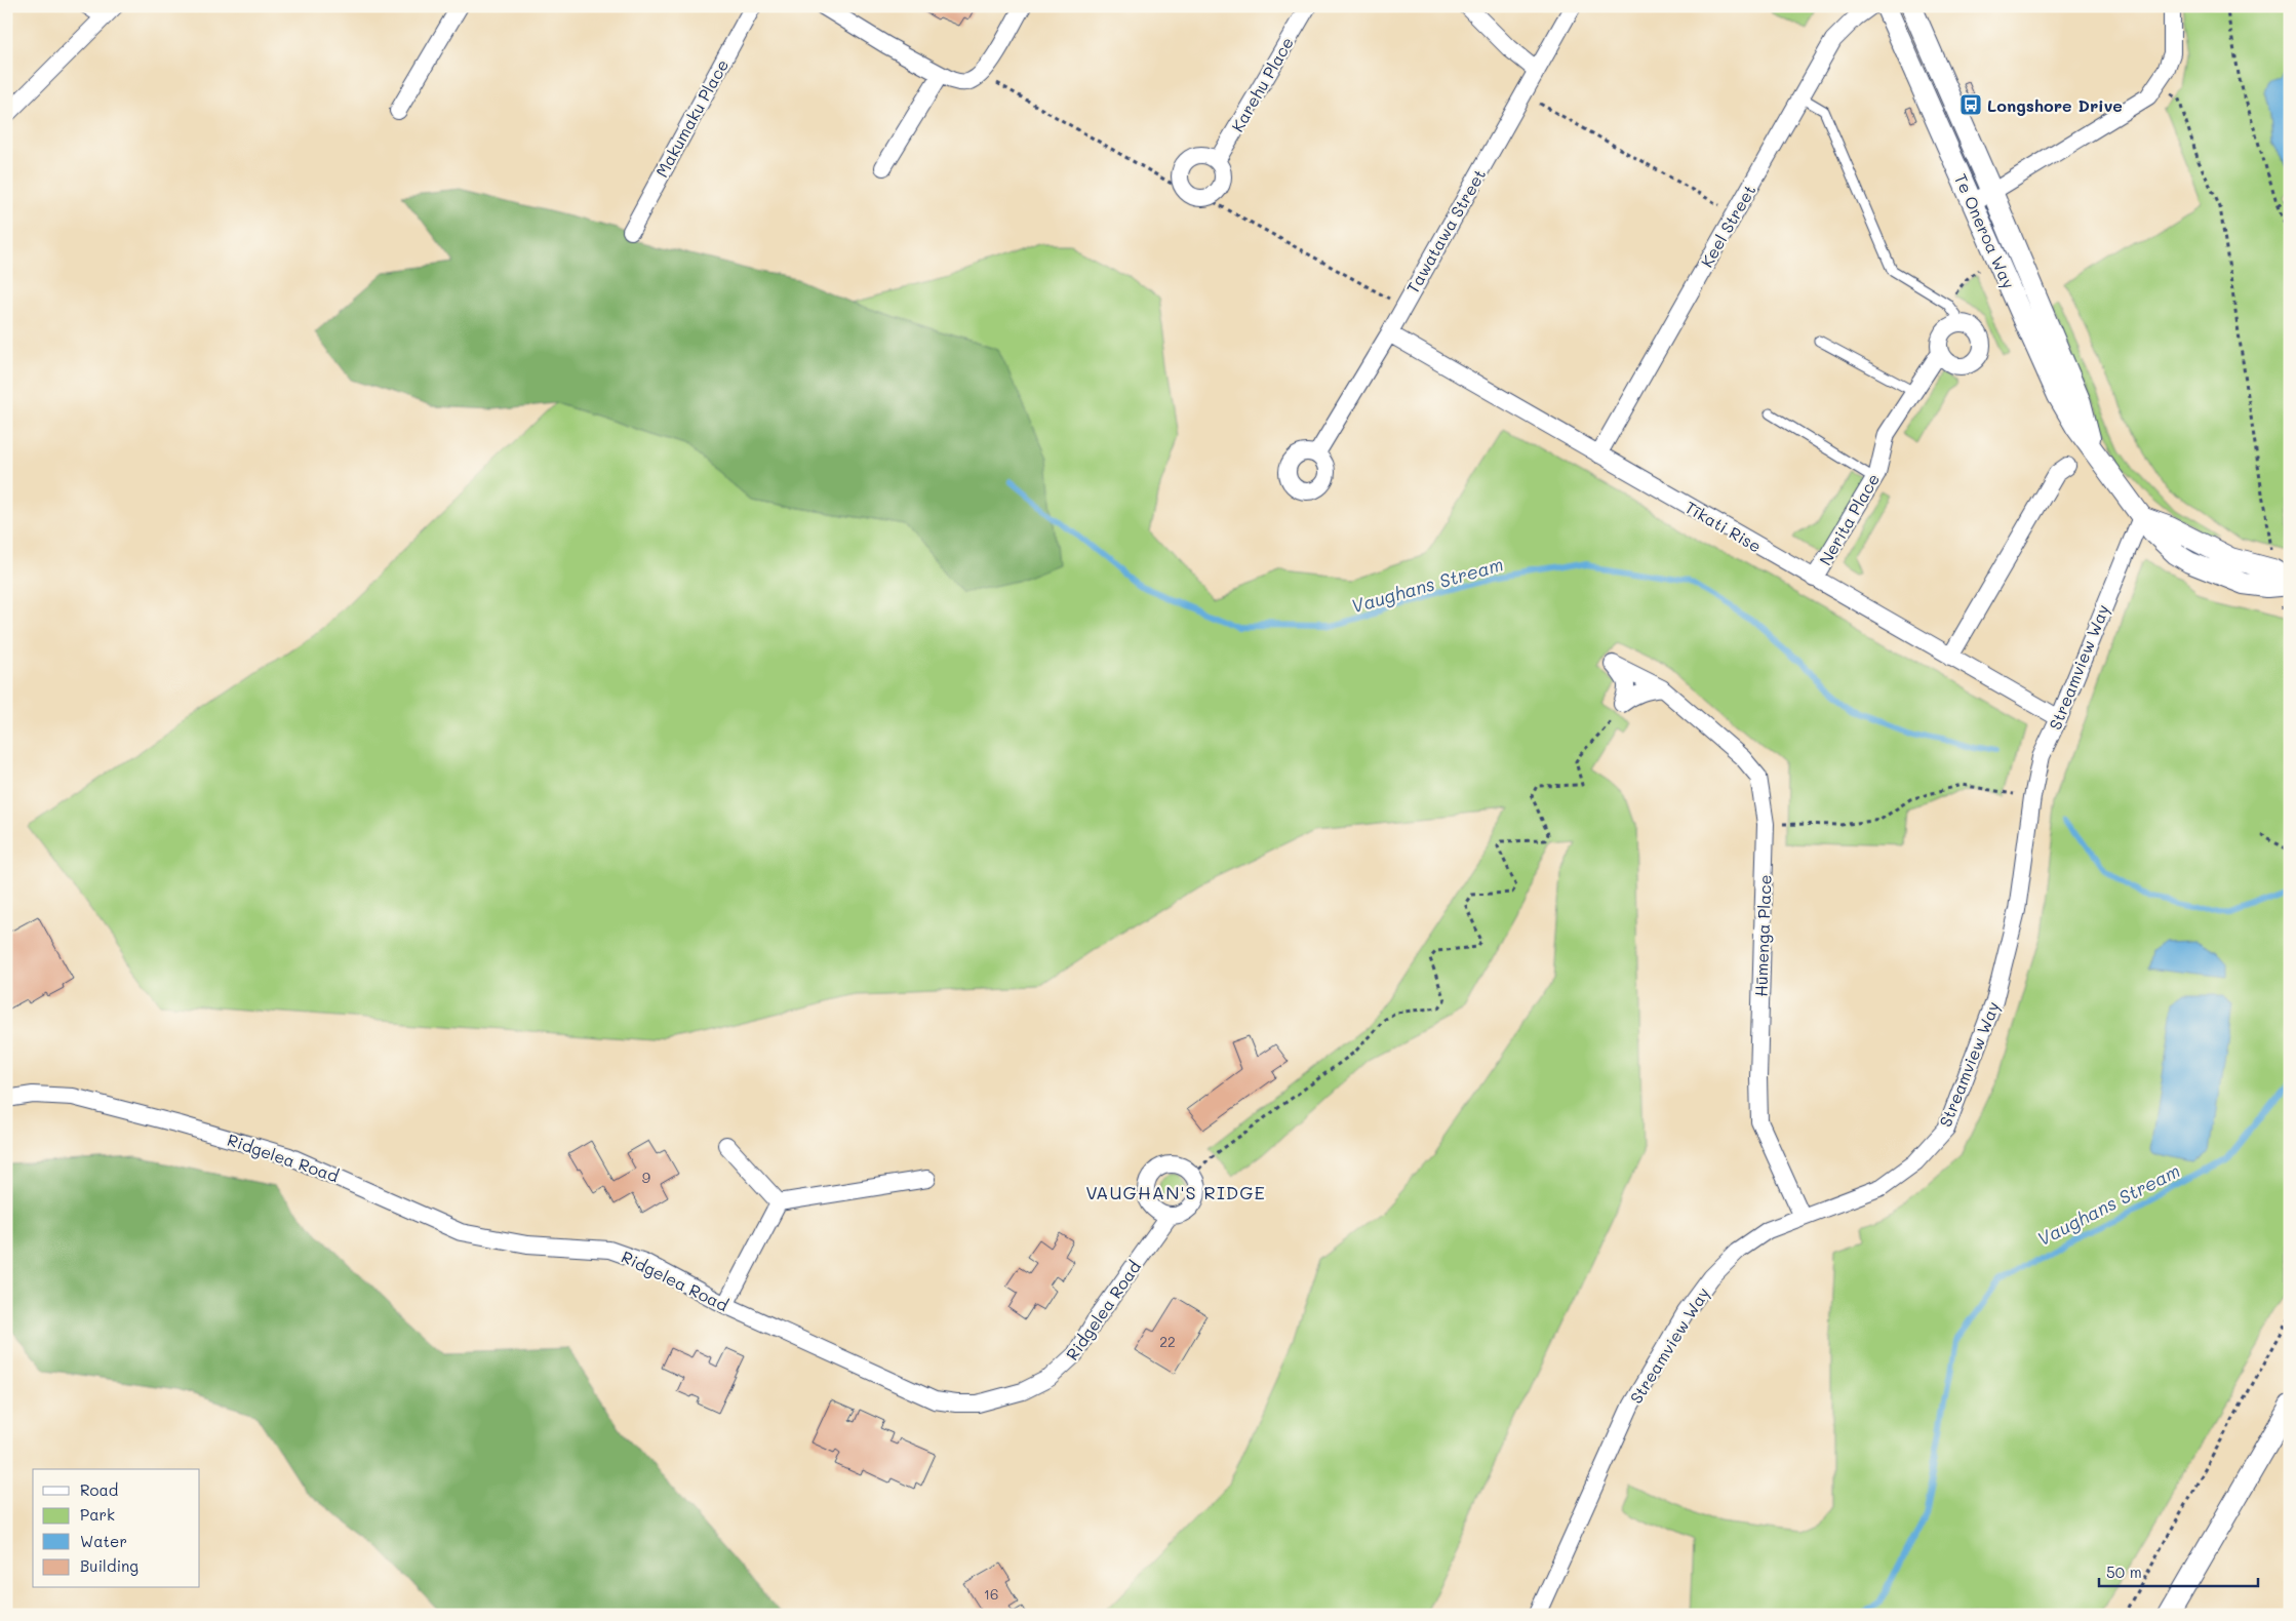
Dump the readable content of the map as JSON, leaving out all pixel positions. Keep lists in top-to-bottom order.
{
  "streets": {
    "street": [
      "Karehu Place",
      "Makumaku Place",
      "Keel Street",
      "Tawatawa Street",
      "Te Oneroa Way",
      "Nerita Place",
      "Tīkati Rise",
      "Streamview Way",
      "Hūmenga Place",
      "Ridgelea Road"
    ]
  },
  "crossings": [
    ["Keel Street", "Tīkati Rise"],
    ["Tawatawa Street", "Tīkati Rise"],
    ["Te Oneroa Way", "Streamview Way"],
    ["Nerita Place", "Tīkati Rise"],
    ["Tīkati Rise", "Streamview Way"],
    ["Streamview Way", "Hūmenga Place"]
  ],
  "districts": ["VAUGHAN'S RIDGE"],
  "water": ["Vaughans Stream"],
  "places": {
    "bus stop": ["Longshore Drive"]
  },
  "house_numbers": ["9", "22", "16"],
  "legend": [
    "Road",
    "Park",
    "Water",
    "Building"
  ],
  "scale_bar": "50 m"
}
